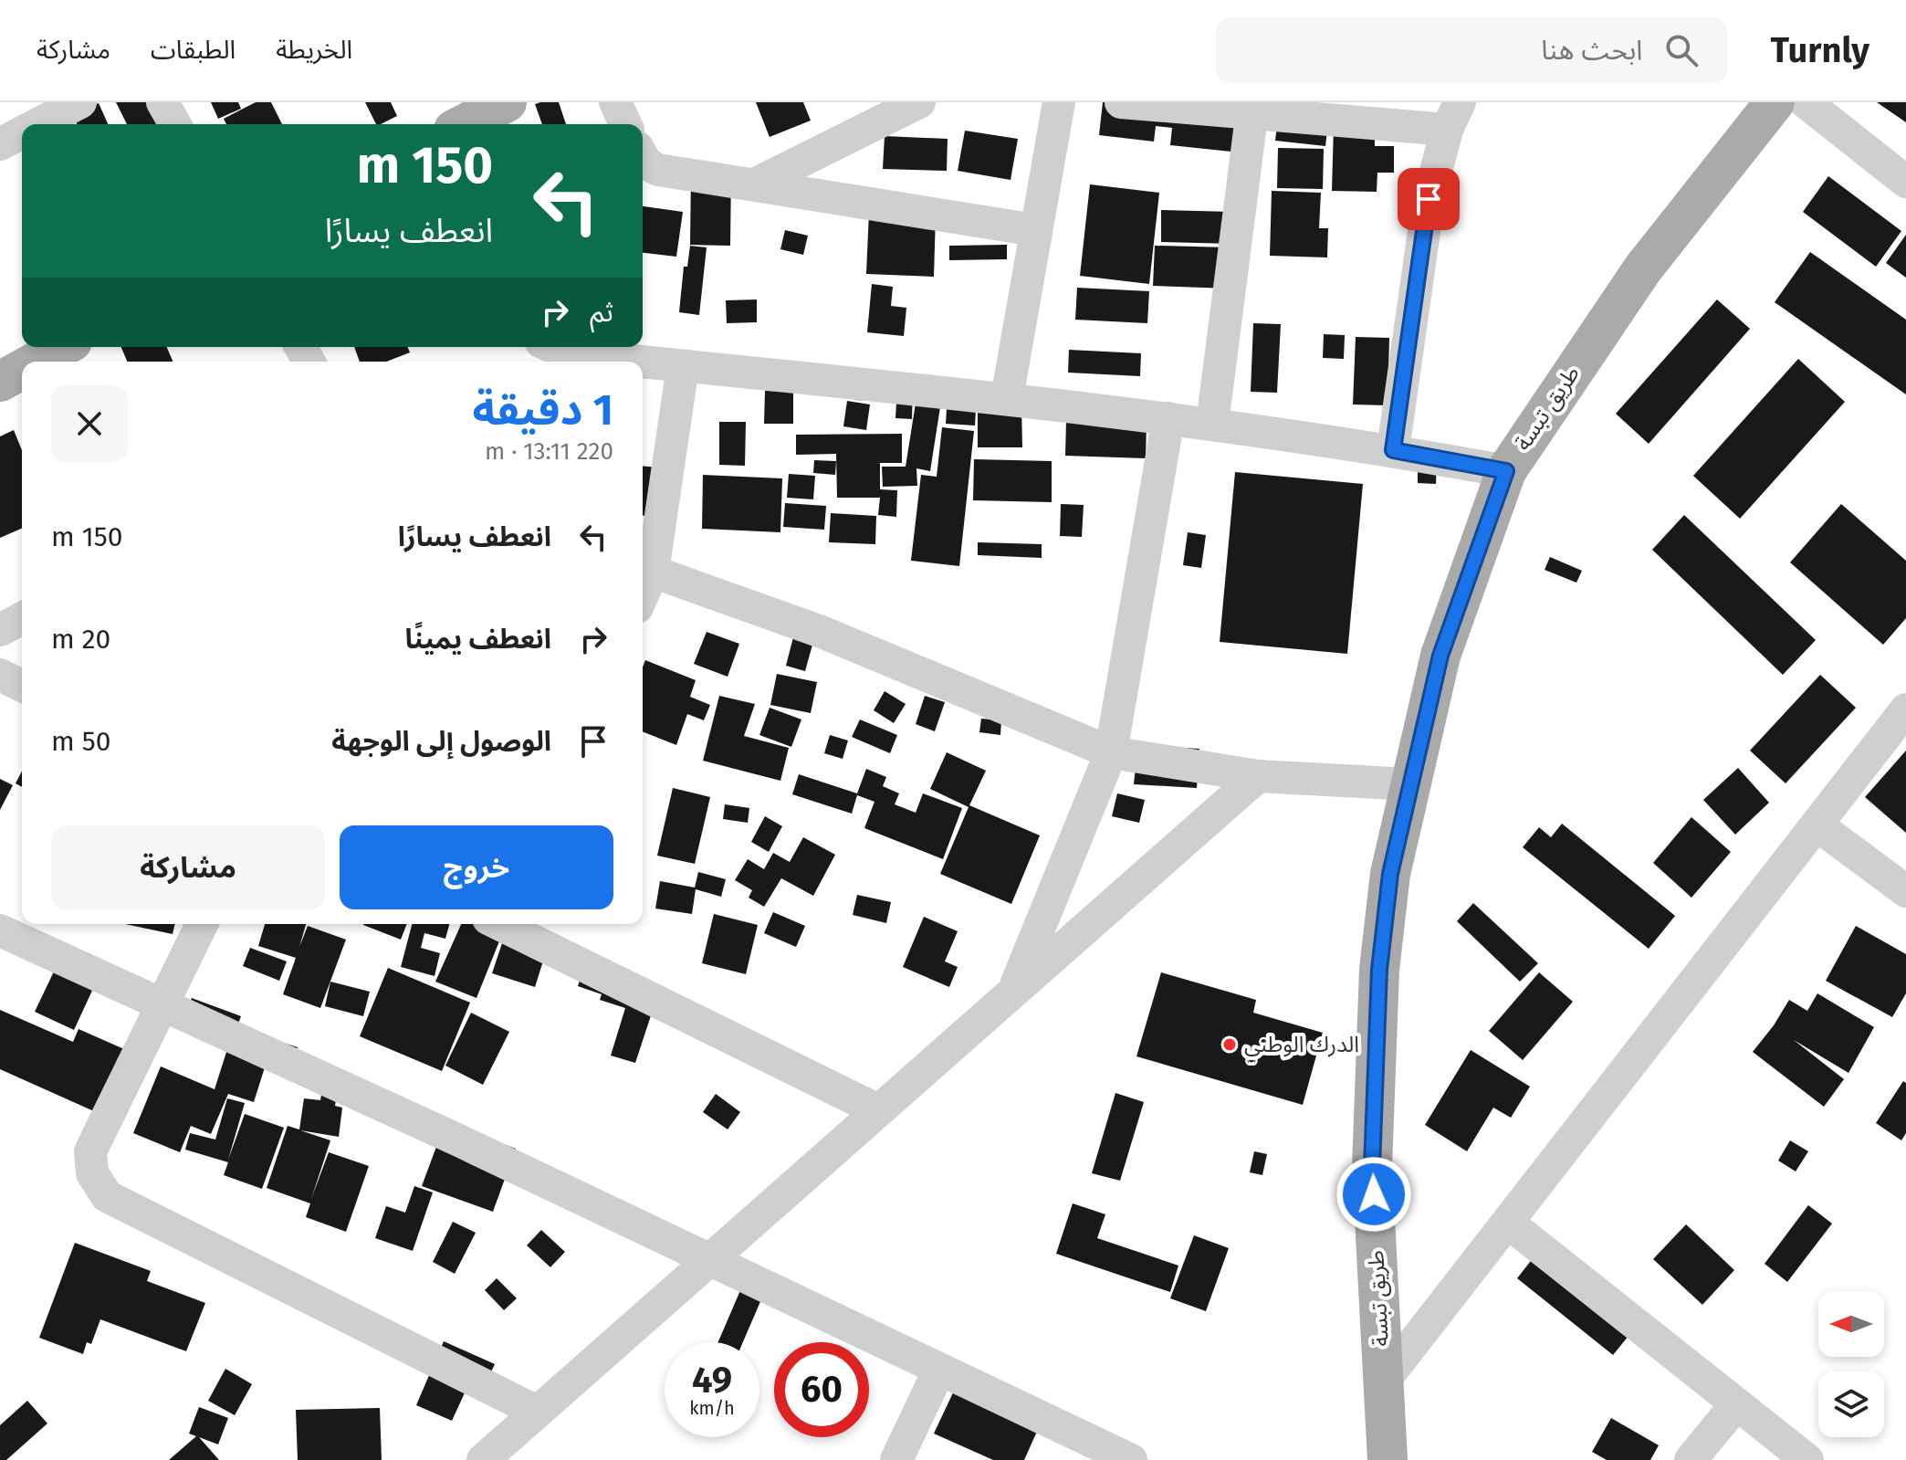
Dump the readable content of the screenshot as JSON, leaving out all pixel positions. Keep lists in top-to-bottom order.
{
  "streets": {
    "main road": ["طريق تبسة"]
  },
  "places": ["الدرك الوطني"],
  "north": "left",
  "page": {
    "header": "Turnly",
    "search": "ابحث هنا",
    "nav": ["الخريطة", "الطبقات", "مشاركة"],
    "turn": ["150 m", "انعطف يسارًا"],
    "then": "ثم",
    "heading": ["1 دقيقة", "220 m · 13:11"],
    "list": [
      {
        "name": "انعطف يسارًا",
        "value": "150 m"
      },
      {
        "name": "انعطف يمينًا",
        "value": "20 m"
      },
      {
        "name": "الوصول إلى الوجهة",
        "value": "50 m"
      }
    ],
    "buttons": ["خروج", "مشاركة"],
    "speed": "49 km/h",
    "limit": "60"
  }
}
